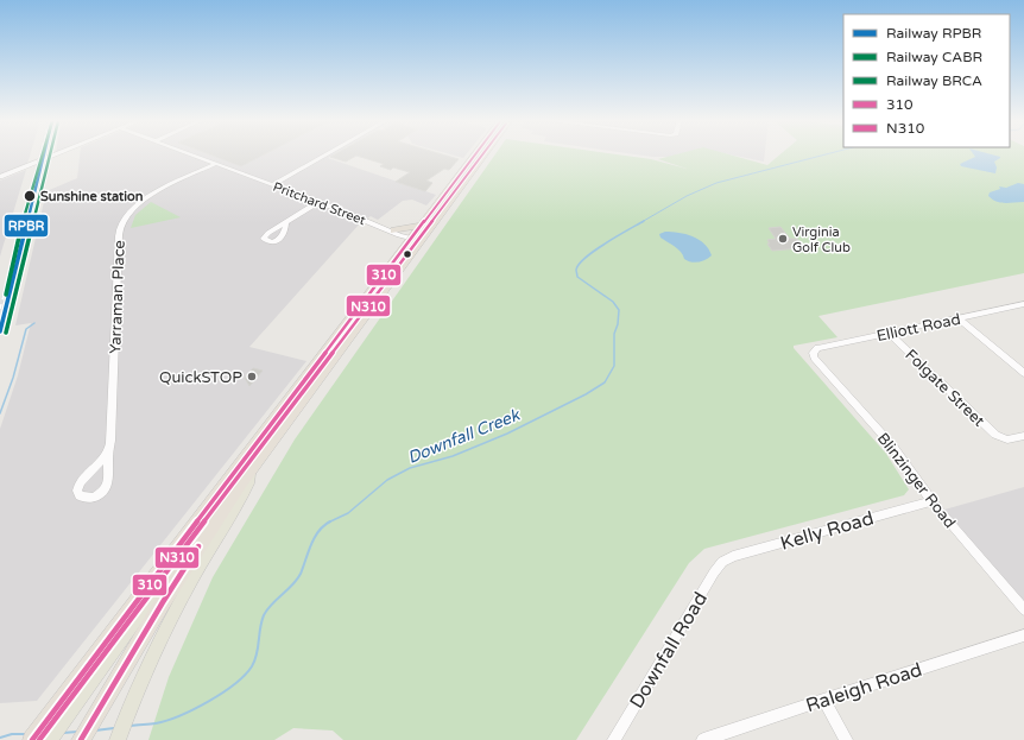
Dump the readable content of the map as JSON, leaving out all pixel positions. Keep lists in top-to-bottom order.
{
  "streets": {
    "street": [
      "Pritchard Street",
      "Yarraman Place",
      "Elliott Road",
      "Folgate Street",
      "Blinzinger Road",
      "Kelly Road",
      "Downfall Road",
      "Raleigh Road"
    ]
  },
  "crossings": [
    ["Pritchard Street", "Yarraman Place"],
    ["Elliott Road", "Folgate Street"],
    ["Elliott Road", "Blinzinger Road"],
    ["Blinzinger Road", "Kelly Road"],
    ["Kelly Road", "Downfall Road"]
  ],
  "water": ["Downfall Creek"],
  "places": ["Sunshine station", "Virginia Golf Club", "QuickSTOP"],
  "lines": [
    "rail line RPBR",
    "rail line CABR",
    "rail line BRCA",
    "transit line 310",
    "transit line N310"
  ],
  "legend": [
    "Railway RPBR",
    "Railway CABR",
    "Railway BRCA",
    "310",
    "N310"
  ]
}
